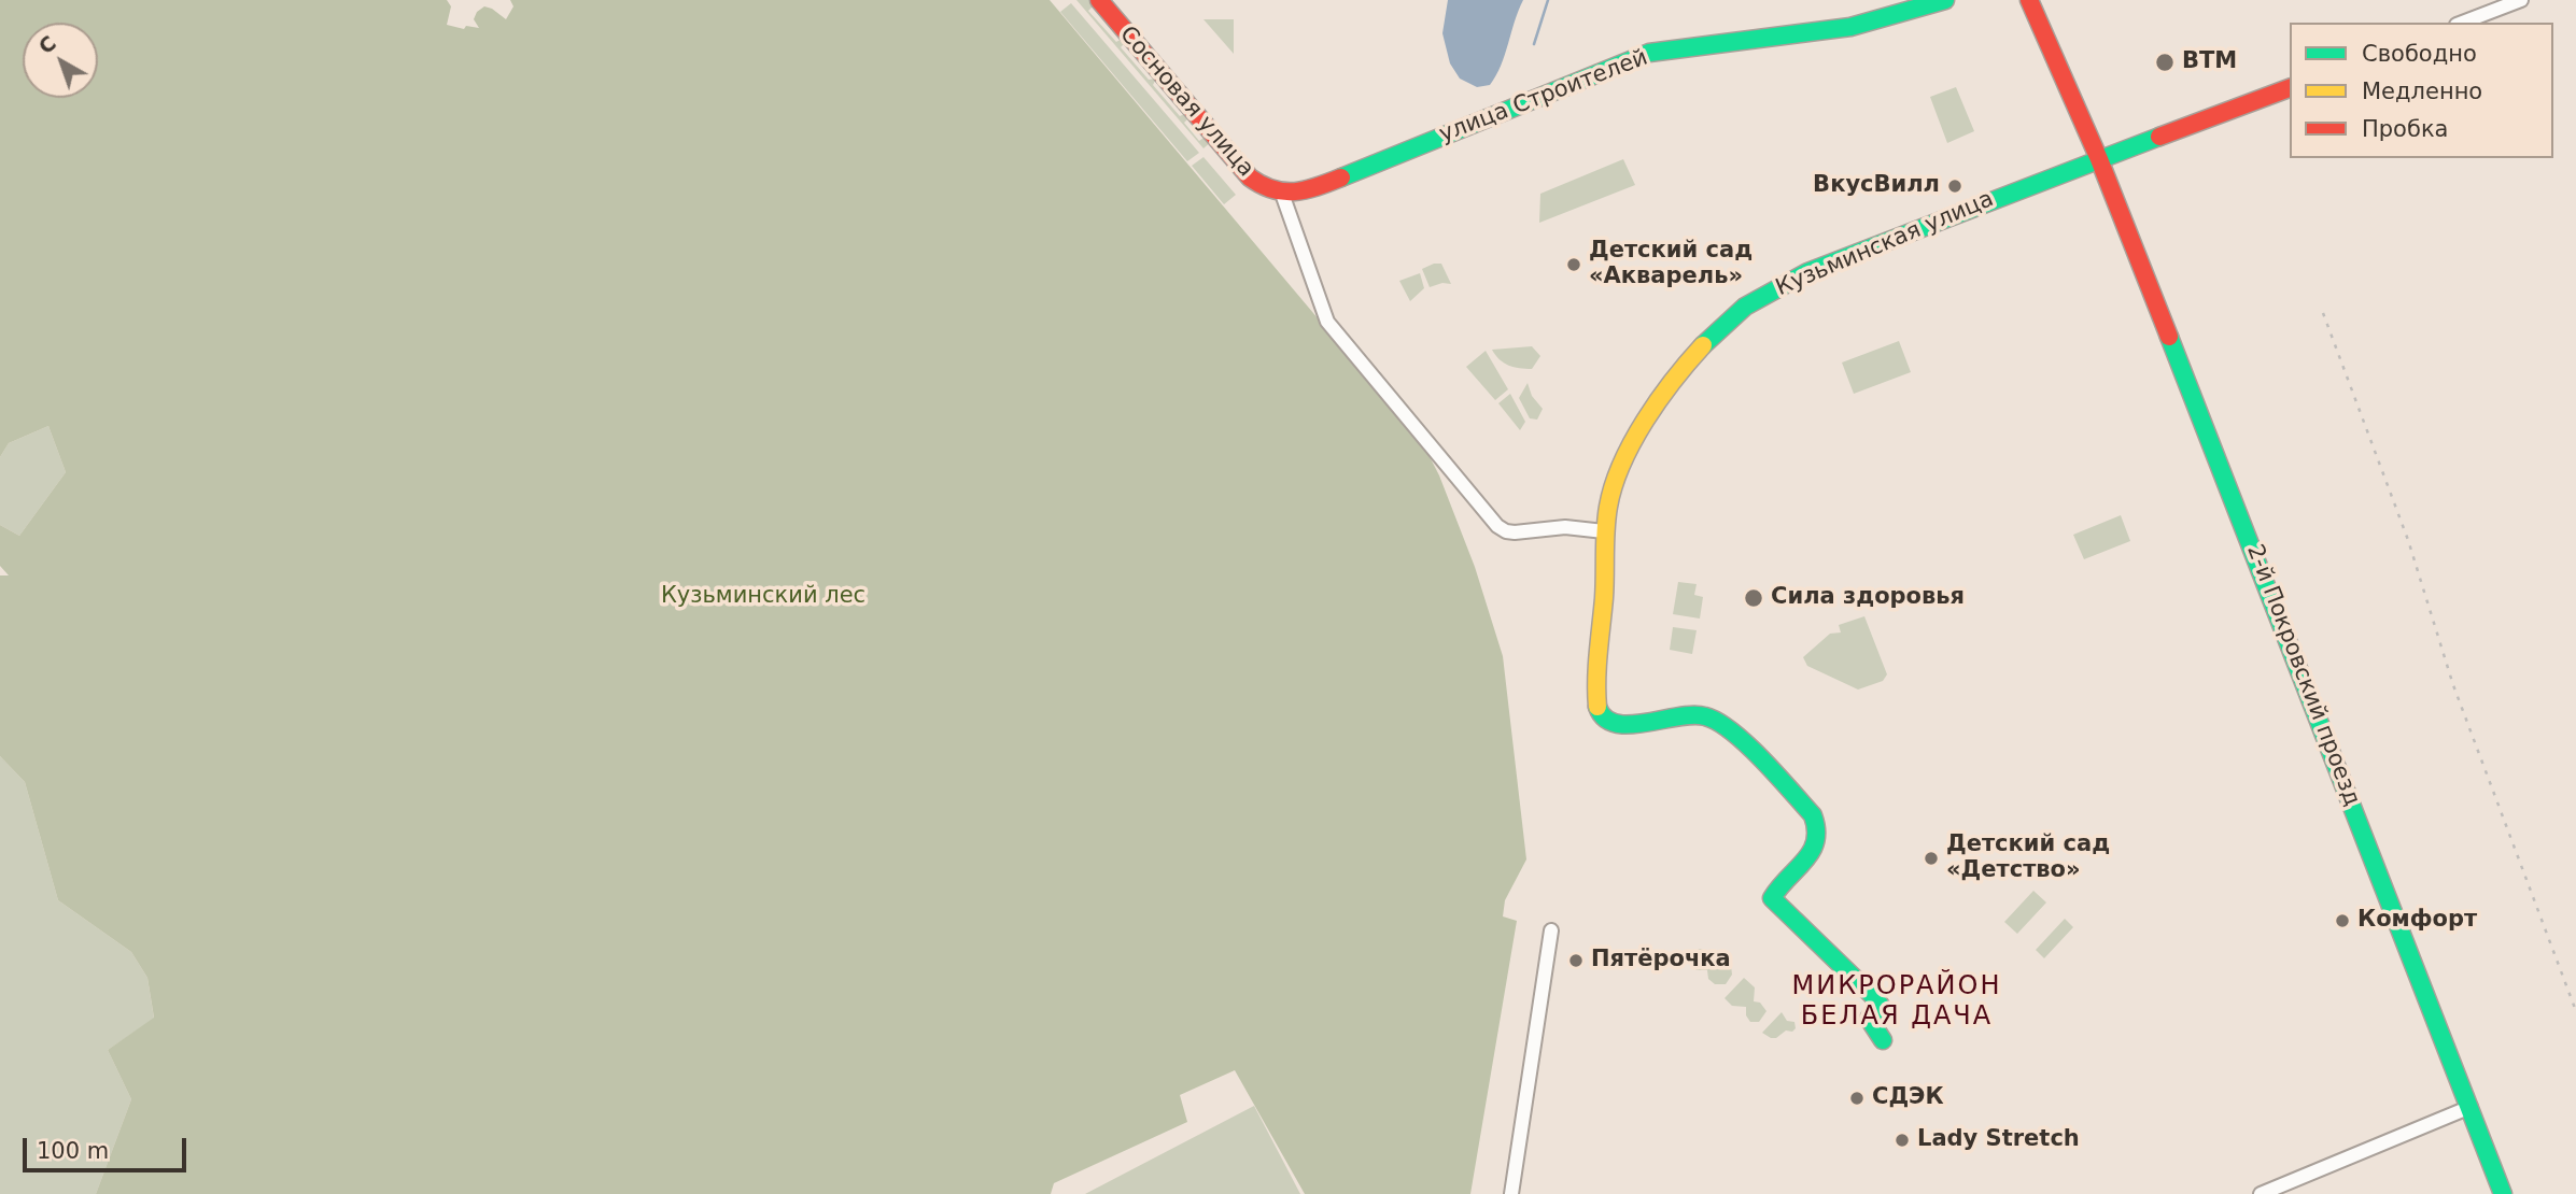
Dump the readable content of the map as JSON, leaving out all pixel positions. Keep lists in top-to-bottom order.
{
  "streets": {
    "street": [
      "улица Строителей",
      "Сосновая улица",
      "Кузьминская улица",
      "2-й Покровский проезд"
    ]
  },
  "crossings": [
    ["улица Строителей", "Сосновая улица"],
    ["Кузьминская улица", "2-й Покровский проезд"]
  ],
  "districts": ["МИКРОРАЙОН БЕЛАЯ ДАЧА"],
  "parks": ["Кузьминский лес"],
  "places": [
    "ВТМ",
    "ВкусВилл",
    "Детский сад «Акварель»",
    "Сила здоровья",
    "Детский сад «Детство»",
    "Комфорт",
    "Пятёрочка",
    "СДЭК",
    "Lady Stretch"
  ],
  "legend": ["Свободно", "Медленно", "Пробка"],
  "scale_bar": "100 m",
  "north": "top left"
}
